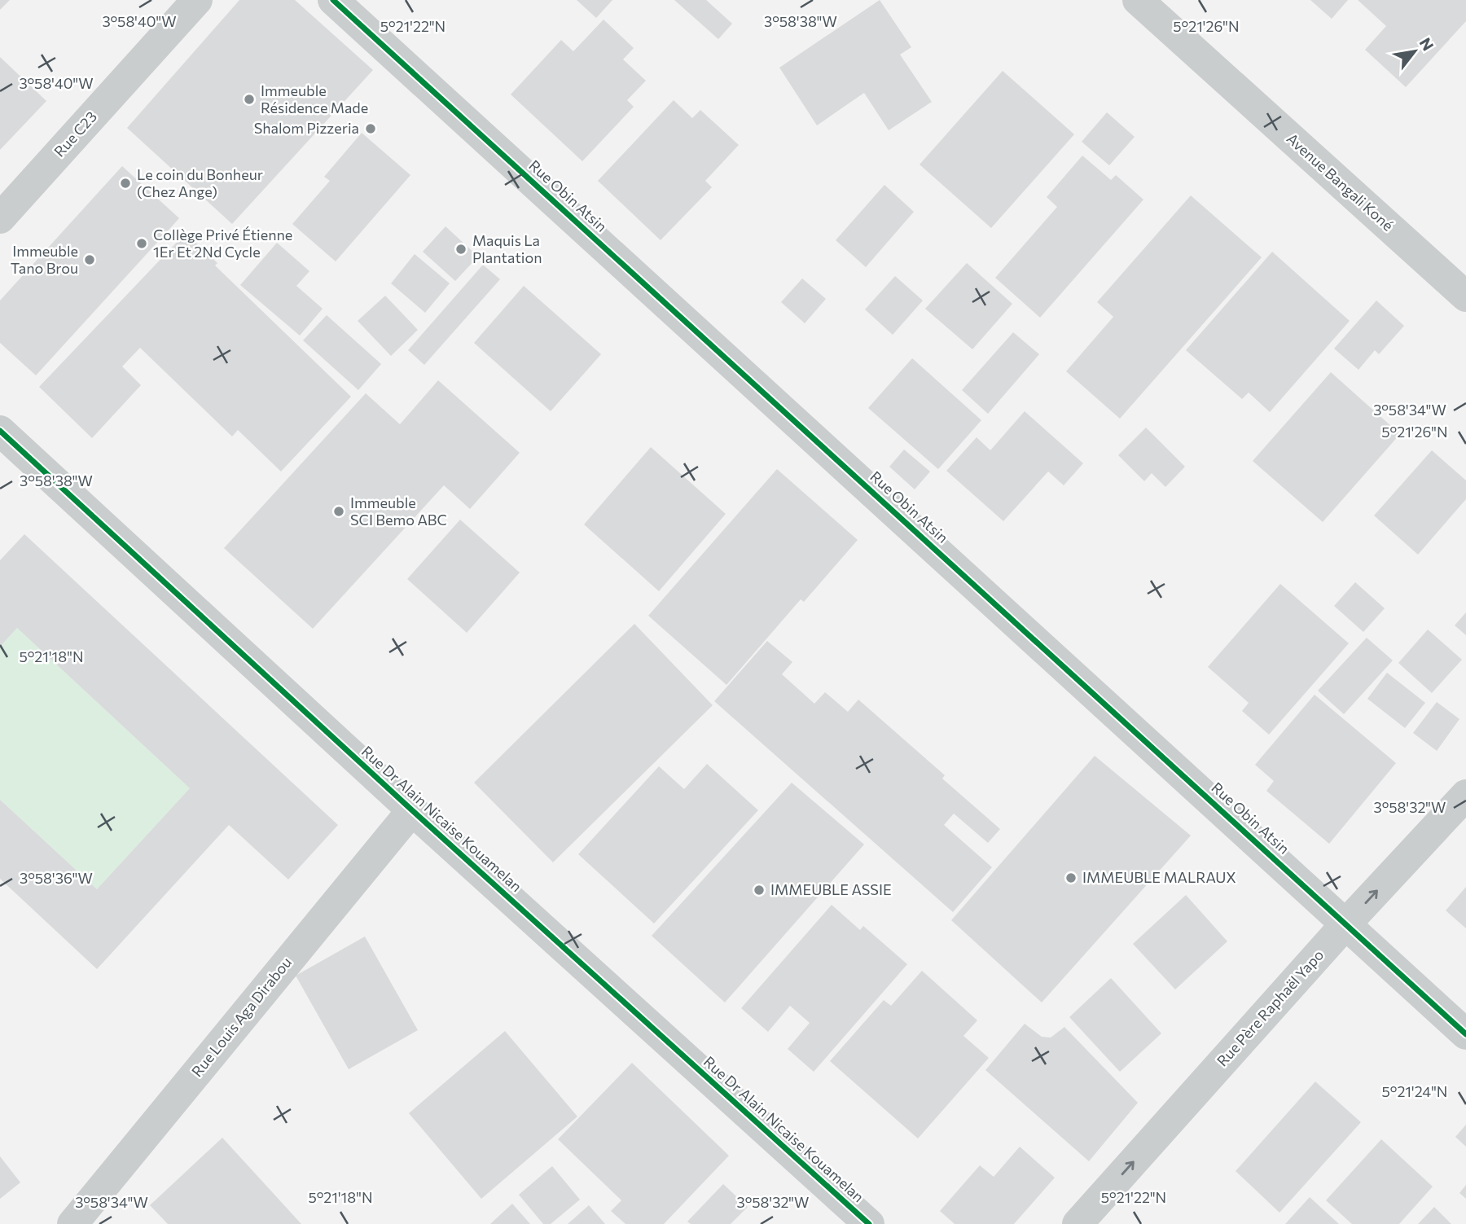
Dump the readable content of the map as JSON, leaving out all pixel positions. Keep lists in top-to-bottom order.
{
  "streets": {
    "street": [
      "Rue C23",
      "Avenue Bangali Koné",
      "Rue Obin Atsin",
      "Rue Dr Alain Nicaise Kouamelan",
      "Rue Père Raphaël Yapo",
      "Rue Louis Aga Dirabou"
    ]
  },
  "crossings": [
    ["Rue Obin Atsin", "Rue Père Raphaël Yapo"],
    ["Rue Dr Alain Nicaise Kouamelan", "Rue Louis Aga Dirabou"]
  ],
  "one_way": ["Rue Père Raphaël Yapo"],
  "places": [
    "Immeuble Résidence Made",
    "Shalom Pizzeria",
    "Le coin du Bonheur (Chez Ange)",
    "Collège Privé Étienne 1Er Et 2Nd Cycle",
    "Maquis La Plantation",
    "Immeuble Tano Brou",
    "Immeuble SCI Bemo ABC",
    "IMMEUBLE MALRAUX",
    "IMMEUBLE ASSIE"
  ],
  "north": "top right",
  "coordinates": [
    "3°58'40\"W",
    "3°58'38\"W",
    "5°21'22\"N",
    "5°21'26\"N",
    "3°58'34\"W",
    "5°21'18\"N",
    "3°58'32\"W",
    "3°58'36\"W",
    "5°21'24\"N"
  ]
}
